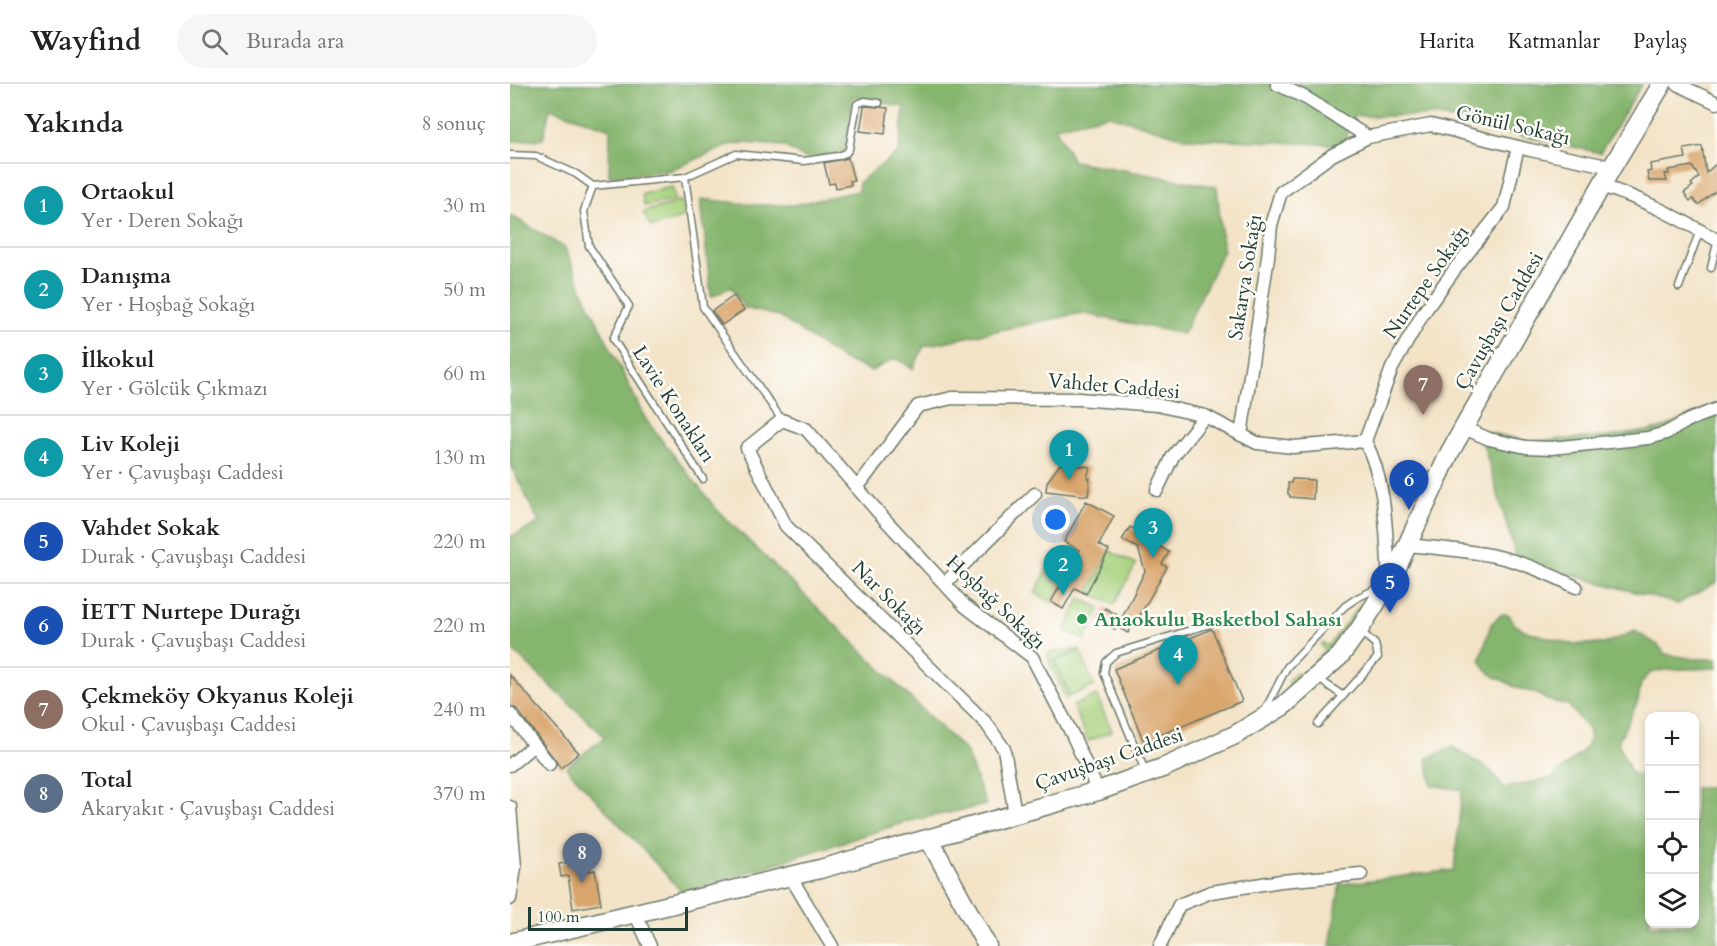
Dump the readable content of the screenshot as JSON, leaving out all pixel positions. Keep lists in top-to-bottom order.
{
  "streets": {
    "main road": ["Çavuşbaşı Caddesi"],
    "street": [
      "Gönül Sokağı",
      "Sakarya Sokağı",
      "Nurtepe Sokağı",
      "Vahdet Caddesi",
      "Nar Sokağı",
      "Hoşbağ Sokağı"
    ],
    "lane": ["Lavie Konakları"]
  },
  "crossings": [
    ["Gönül Sokağı", "Sakarya Sokağı"],
    ["Gönül Sokağı", "Nurtepe Sokağı"],
    ["Gönül Sokağı", "Çavuşbaşı Caddesi"],
    ["Sakarya Sokağı", "Vahdet Caddesi"],
    ["Nurtepe Sokağı", "Vahdet Caddesi"],
    ["Çavuşbaşı Caddesi", "Nar Sokağı"],
    ["Çavuşbaşı Caddesi", "Hoşbağ Sokağı"],
    ["Vahdet Caddesi", "Hoşbağ Sokağı"],
    ["Nar Sokağı", "Hoşbağ Sokağı"]
  ],
  "places": ["Anaokulu Basketbol Sahası"],
  "scale_bar": "100 m",
  "page": {
    "header": "Wayfind",
    "search": "Burada ara",
    "nav": ["Harita", "Katmanlar", "Paylaş"],
    "heading": ["Yakında", "8 sonuç"],
    "list": [
      {
        "mark": "1",
        "name": "Ortaokul",
        "note": "Yer · Deren Sokağı",
        "value": "30 m"
      },
      {
        "mark": "2",
        "name": "Danışma",
        "note": "Yer · Hoşbağ Sokağı",
        "value": "50 m"
      },
      {
        "mark": "3",
        "name": "İlkokul",
        "note": "Yer · Gölcük Çıkmazı",
        "value": "60 m"
      },
      {
        "mark": "4",
        "name": "Liv Koleji",
        "note": "Yer · Çavuşbaşı Caddesi",
        "value": "130 m"
      },
      {
        "mark": "5",
        "name": "Vahdet Sokak",
        "note": "Durak · Çavuşbaşı Caddesi",
        "value": "220 m"
      },
      {
        "mark": "6",
        "name": "İETT Nurtepe Durağı",
        "note": "Durak · Çavuşbaşı Caddesi",
        "value": "220 m"
      },
      {
        "mark": "7",
        "name": "Çekmeköy Okyanus Koleji",
        "note": "Okul · Çavuşbaşı Caddesi",
        "value": "240 m"
      },
      {
        "mark": "8",
        "name": "Total",
        "note": "Akaryakıt · Çavuşbaşı Caddesi",
        "value": "370 m"
      }
    ],
    "pins": [
      "7",
      "1",
      "6",
      "3",
      "2",
      "5",
      "4",
      "8"
    ],
    "map_buttons": ["+", "−"],
    "scale": "100 m"
  }
}
